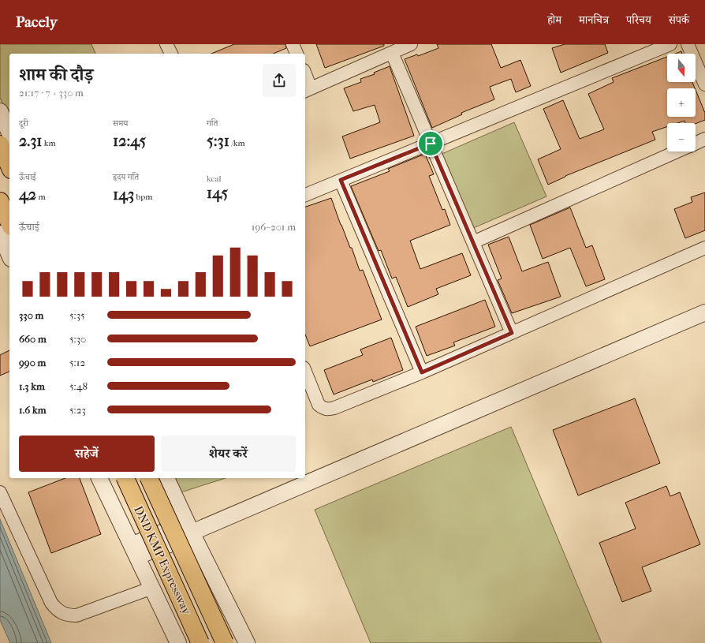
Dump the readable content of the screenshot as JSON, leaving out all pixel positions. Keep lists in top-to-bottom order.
{
  "streets": {
    "highway": ["DND KMP Expressway"]
  },
  "north": "bottom",
  "page": {
    "header": "Pacely",
    "nav": [
      "होम",
      "मानचित्र",
      "परिचय",
      "संपर्क"
    ],
    "map_buttons": ["+", "−"],
    "heading": ["शाम की दौड़", "21:17 · 7 × 330 m"],
    "stats": [
      ["दूरी", "2.31 km"],
      ["समय", "12:45"],
      ["गति", "5:31 /km"],
      ["ऊँचाई", "42 m"],
      ["हृदय गति", "143 bpm"],
      ["kcal", "145"]
    ],
    "chart": ["ऊँचाई", "196–201 m"],
    "list": [
      {
        "name": "330 m",
        "note": "5:35"
      },
      {
        "name": "660 m",
        "note": "5:30"
      },
      {
        "name": "990 m",
        "note": "5:12"
      },
      {
        "name": "1.3 km",
        "note": "5:48"
      },
      {
        "name": "1.6 km",
        "note": "5:23"
      }
    ],
    "buttons": ["सहेजें", "शेयर करें"]
  }
}
